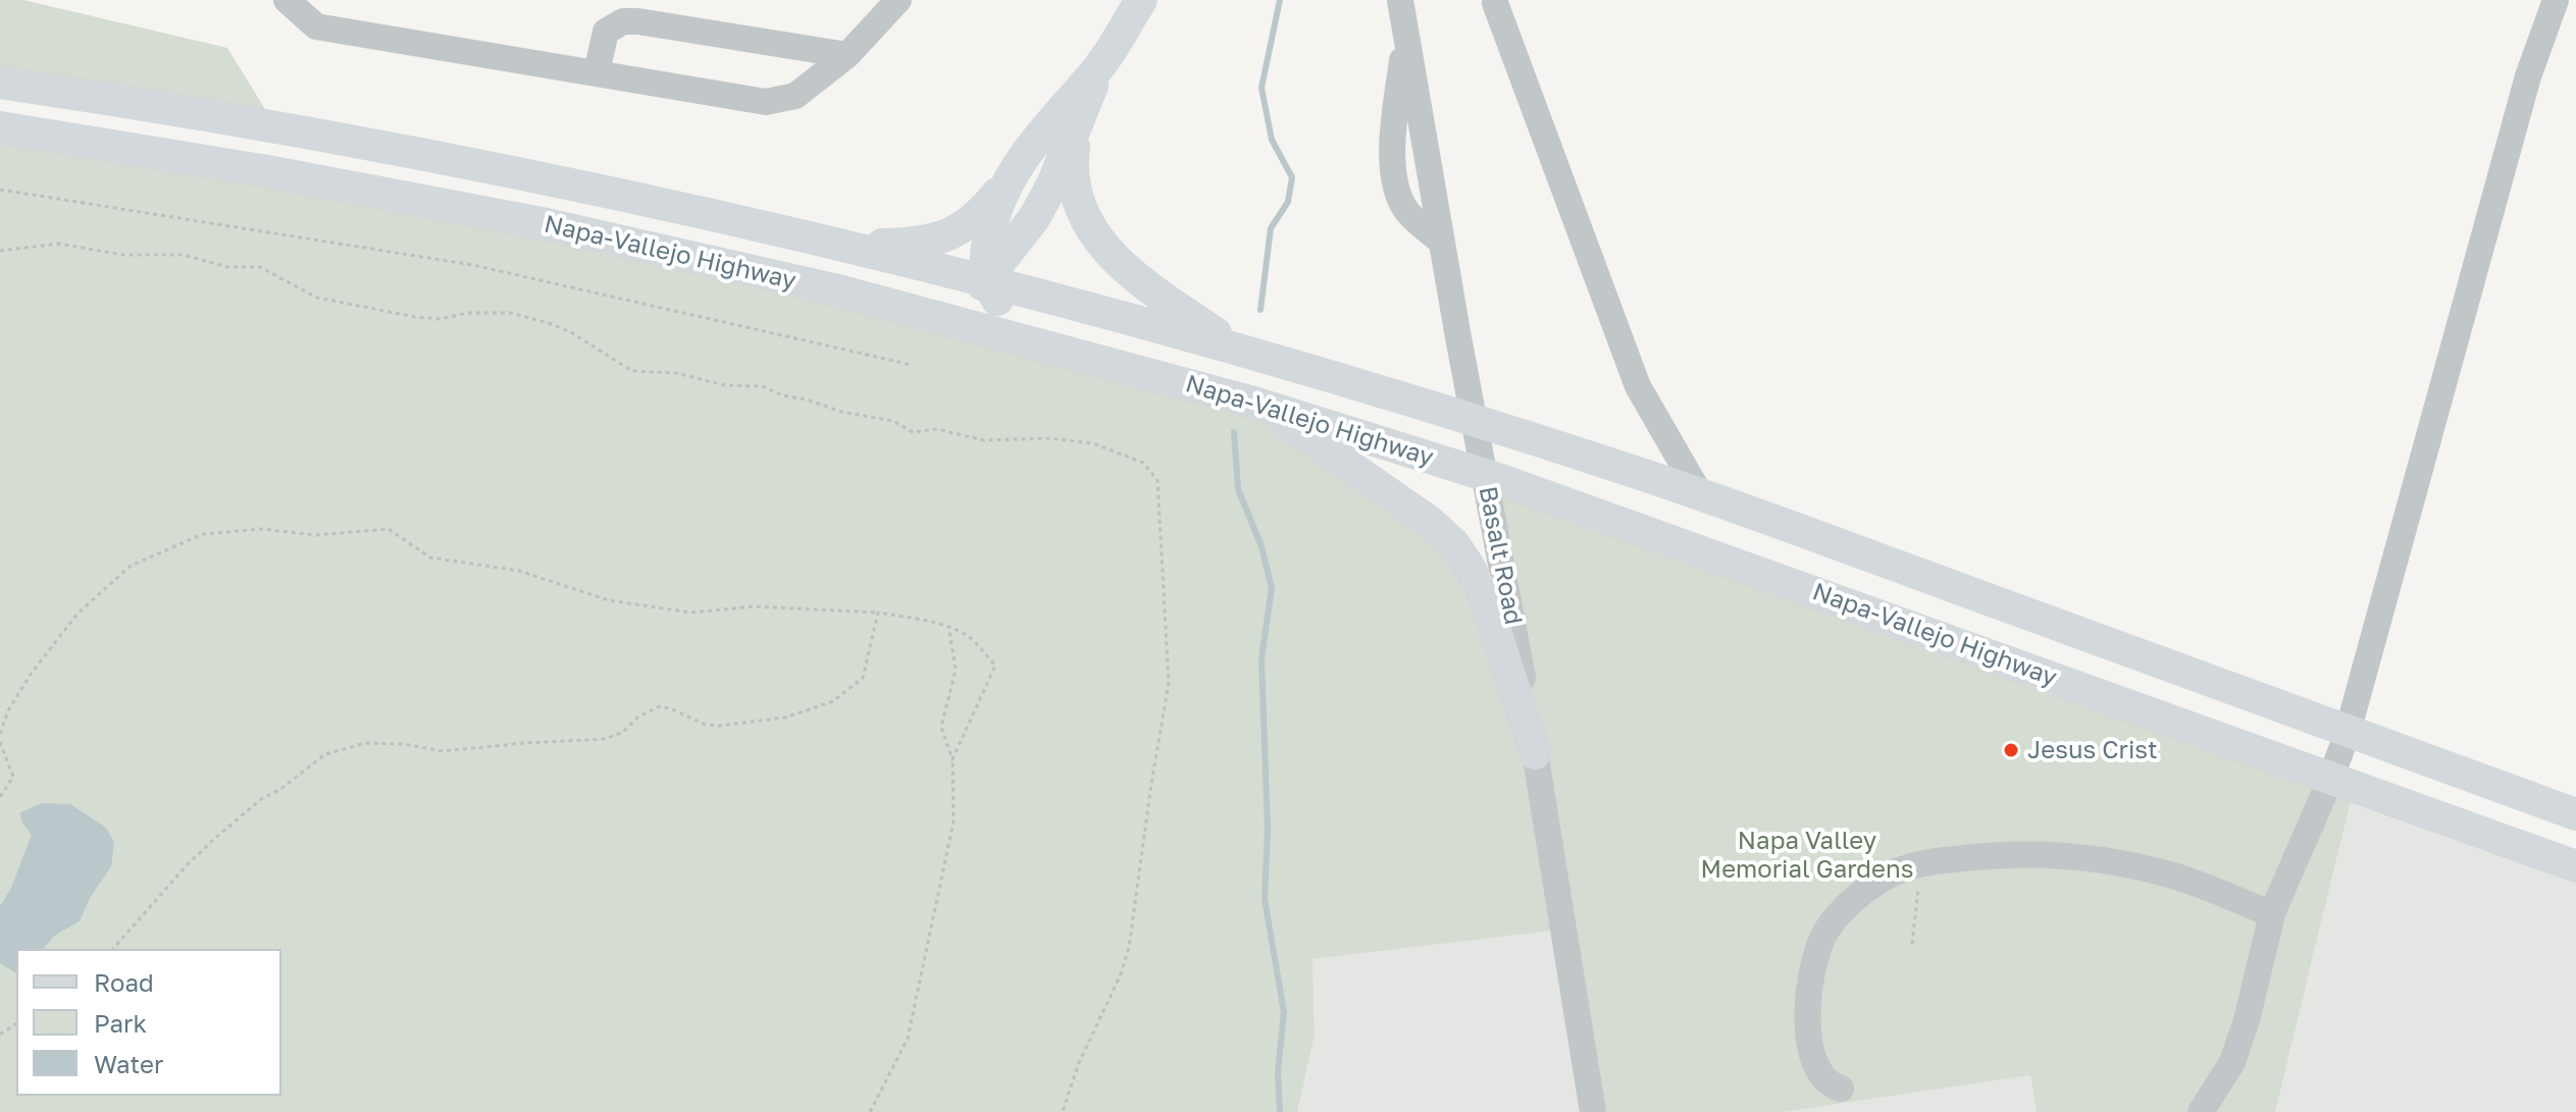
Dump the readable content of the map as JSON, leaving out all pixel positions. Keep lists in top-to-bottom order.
{
  "streets": {
    "main road": ["Napa-Vallejo Highway"],
    "street": ["Basalt Road"]
  },
  "parks": ["Napa Valley Memorial Gardens"],
  "places": ["Jesus Crist"],
  "legend": ["Road", "Park", "Water"]
}
